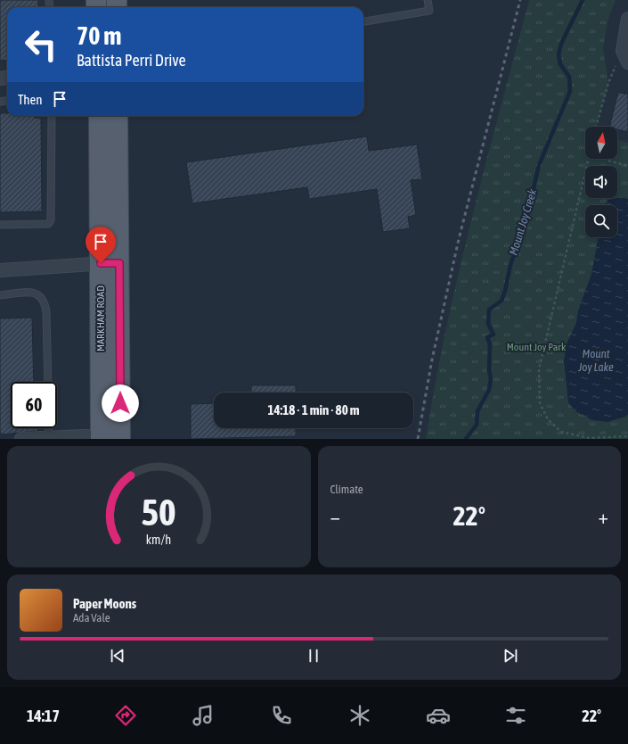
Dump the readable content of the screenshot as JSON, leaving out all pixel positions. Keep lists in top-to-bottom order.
{
  "streets": {
    "main road": ["MARKHAM ROAD"]
  },
  "water": ["Mount Joy Creek", "Mount Joy Lake"],
  "parks": ["Mount Joy Park"],
  "north": "top",
  "page": {
    "turn": ["70 m", "Battista Perri Drive"],
    "then": "Then",
    "limit": "60",
    "trip": "14:18 · 1 min · 80 m",
    "tile": "Climate",
    "heat": ["−", "22°", "+"],
    "song": ["Paper Moons", "Ada Vale"],
    "tabs": ["14:17", "22°"],
    "gauge": ["50", "km/h"]
  }
}
